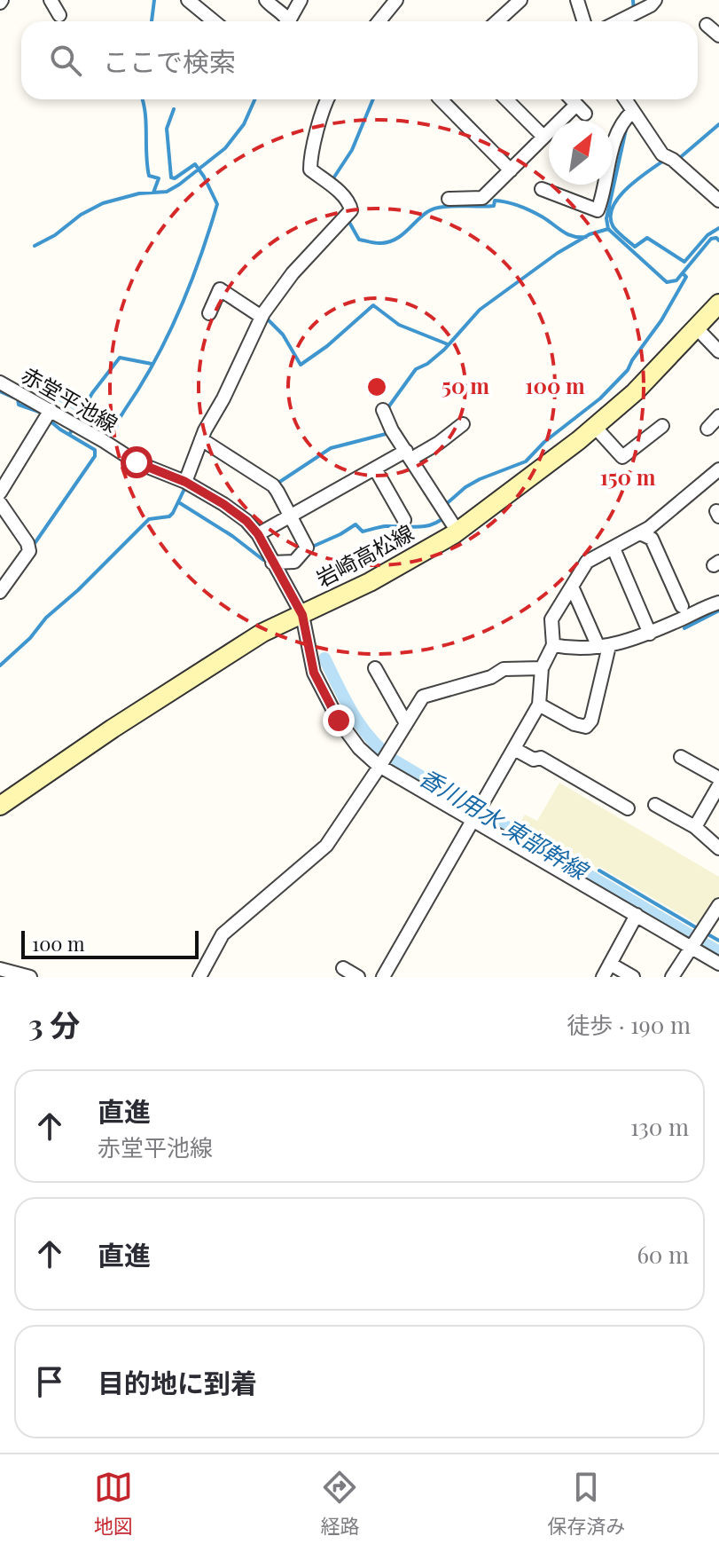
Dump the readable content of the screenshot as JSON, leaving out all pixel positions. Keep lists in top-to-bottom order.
{
  "streets": {
    "main road": ["岩崎高松線"],
    "street": ["赤堂平池線"]
  },
  "crossings": [
    ["赤堂平池線", "岩崎高松線"]
  ],
  "water": ["香川用水 東部幹線"],
  "scale_bar": "100 m",
  "north": "top right",
  "page": {
    "search": "ここで検索",
    "scale": "100 m",
    "heading": ["3 分", "徒歩 · 190 m"],
    "list": [
      ["直進", "赤堂平池線", "130 m"],
      ["直進", "60 m"],
      "目的地に到着"
    ],
    "nav": ["地図", "経路", "保存済み"]
  },
  "rings": ["50 m", "100 m", "150 m"]
}
